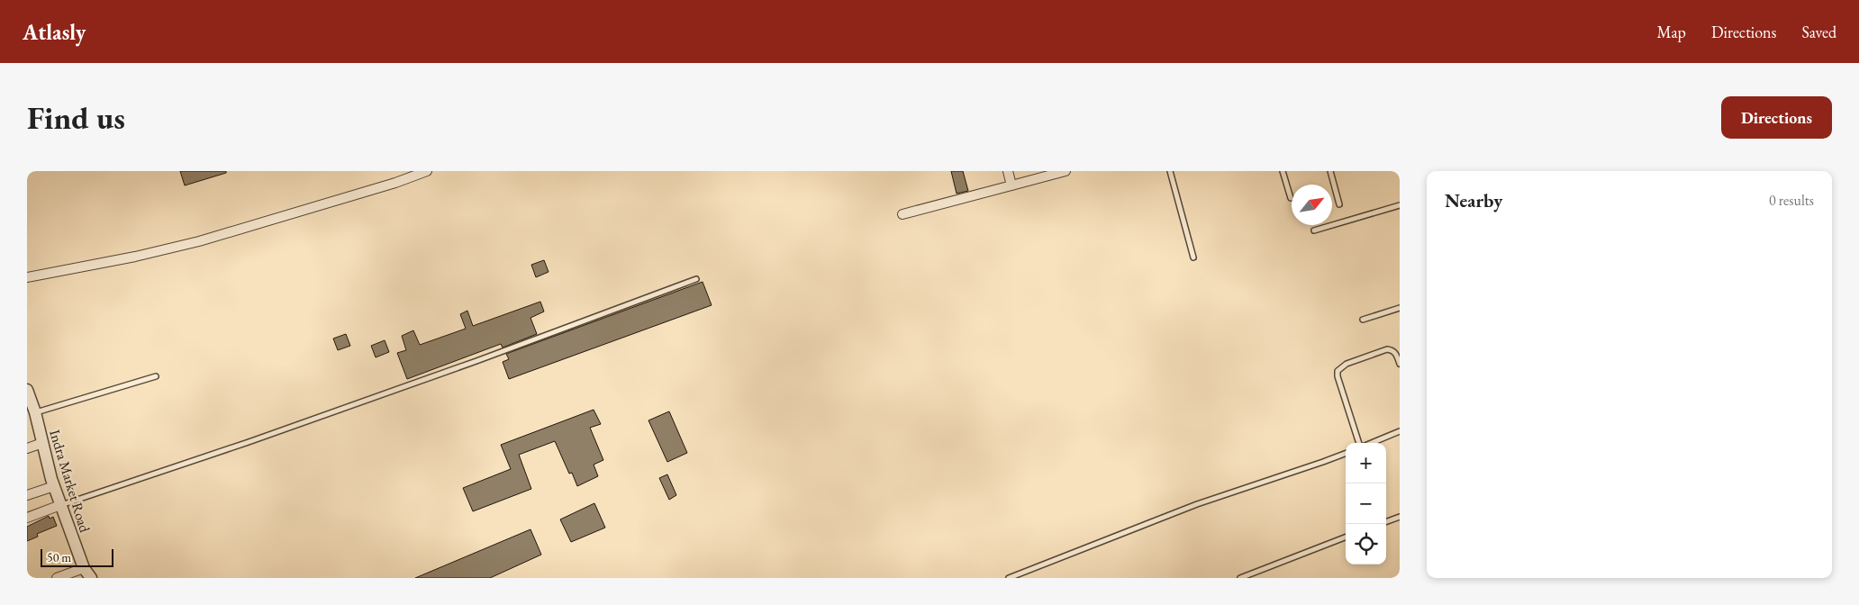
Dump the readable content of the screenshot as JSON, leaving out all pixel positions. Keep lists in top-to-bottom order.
{
  "streets": {
    "street": ["Indra Market Road"]
  },
  "scale_bar": "50 m",
  "north": "top right",
  "page": {
    "header": "Atlasly",
    "nav": ["Map", "Directions", "Saved"],
    "buttons": "Directions",
    "title": "Find us",
    "heading": ["Nearby", "0 results"],
    "map_buttons": ["+", "−"],
    "scale": "50 m"
  }
}
